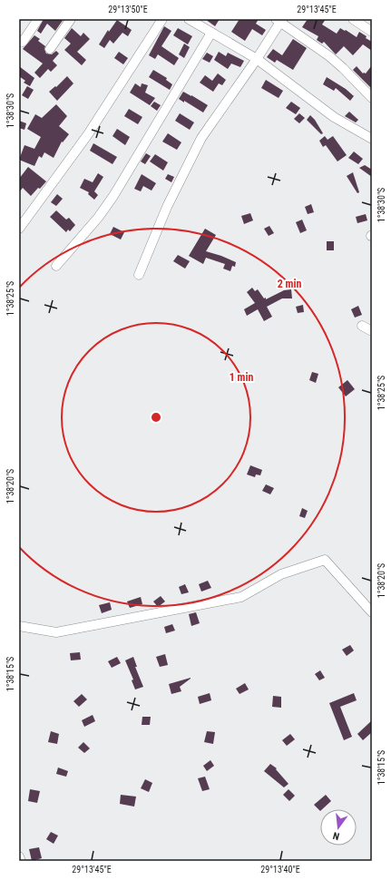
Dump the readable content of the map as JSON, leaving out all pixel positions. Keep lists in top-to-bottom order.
{
  "north": "bottom",
  "coordinates": [
    "29°13'50\"E",
    "29°13'45\"E",
    "1°38'30\"S",
    "1°38'25\"S",
    "1°38'20\"S",
    "1°38'15\"S",
    "29°13'40\"E"
  ],
  "rings": ["2 min", "1 min"]
}
